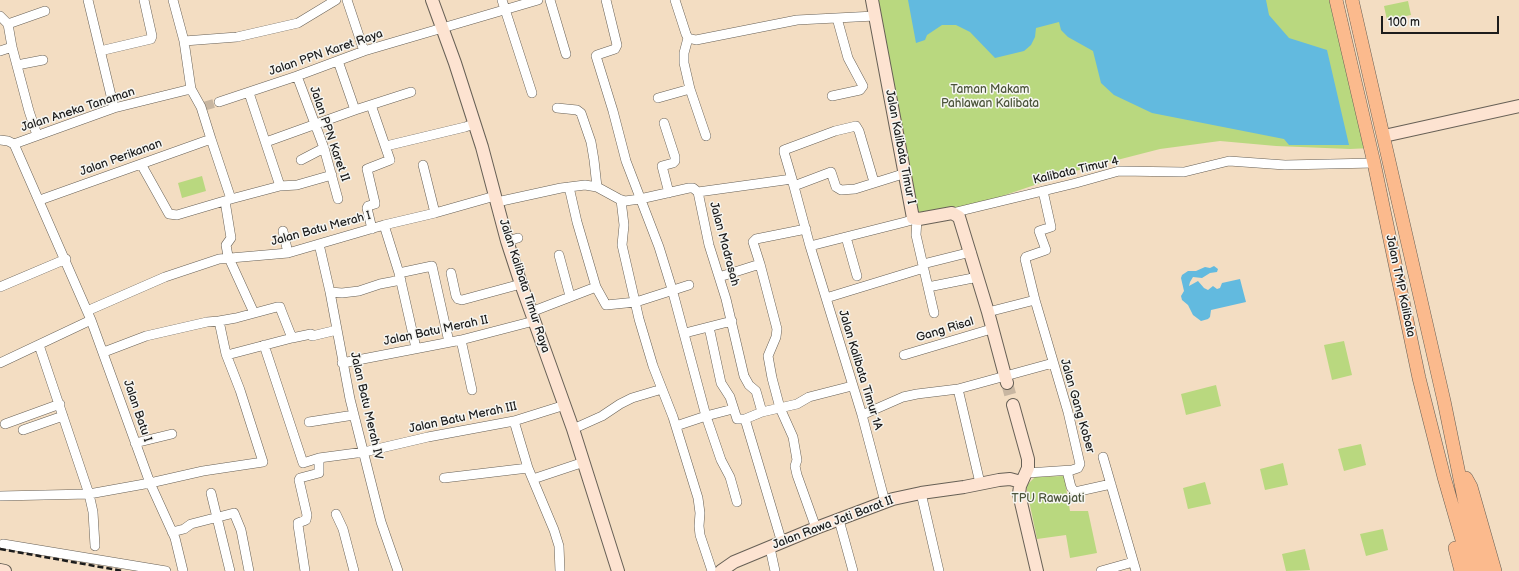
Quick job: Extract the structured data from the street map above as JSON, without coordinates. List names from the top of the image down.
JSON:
{
  "streets": {
    "main road": ["Jalan TMP Kalibata"],
    "street": [
      "Jalan PPN Karet Raya",
      "Jalan Aneka Tanaman",
      "Jalan PPN Karet II",
      "Jalan Kalibata Timur I",
      "Jalan Perikanan",
      "Kalibata Timur 4",
      "Jalan Batu Merah I",
      "Jalan Madrasah",
      "Jalan Kalibata Timur Raya",
      "Gang Risal",
      "Jalan Batu Merah II",
      "Jalan Kalibata Timur 1A",
      "Jalan Batu Merah IV",
      "Jalan Gang Kober",
      "Jalan Batu I",
      "Jalan Batu Merah III",
      "Jalan Rawa Jati Barat II"
    ]
  },
  "crossings": [
    ["Jalan PPN Karet Raya", "Jalan PPN Karet II"],
    ["Jalan PPN Karet Raya", "Jalan Kalibata Timur Raya"],
    ["Jalan Aneka Tanaman", "Jalan Batu I"],
    ["Jalan Kalibata Timur I", "Kalibata Timur 4"],
    ["Jalan Perikanan", "Jalan Batu I"],
    ["Kalibata Timur 4", "Jalan TMP Kalibata"],
    ["Kalibata Timur 4", "Jalan Gang Kober"],
    ["Jalan Batu Merah I", "Jalan Madrasah"],
    ["Jalan Batu Merah I", "Jalan Kalibata Timur Raya"],
    ["Jalan Batu Merah I", "Jalan Batu Merah IV"],
    ["Jalan Batu Merah I", "Jalan Batu I"],
    ["Jalan Madrasah", "Jalan Kalibata Timur Raya"],
    ["Jalan Kalibata Timur Raya", "Jalan Batu Merah II"],
    ["Jalan Kalibata Timur Raya", "Jalan Batu Merah III"],
    ["Jalan Batu Merah II", "Jalan Batu Merah IV"],
    ["Jalan Kalibata Timur 1A", "Jalan Rawa Jati Barat II"],
    ["Jalan Batu Merah IV", "Jalan Batu Merah III"]
  ],
  "parks": ["Taman Makam Pahlawan Kalibata", "TPU Rawajati"],
  "scale_bar": "100 m"
}
